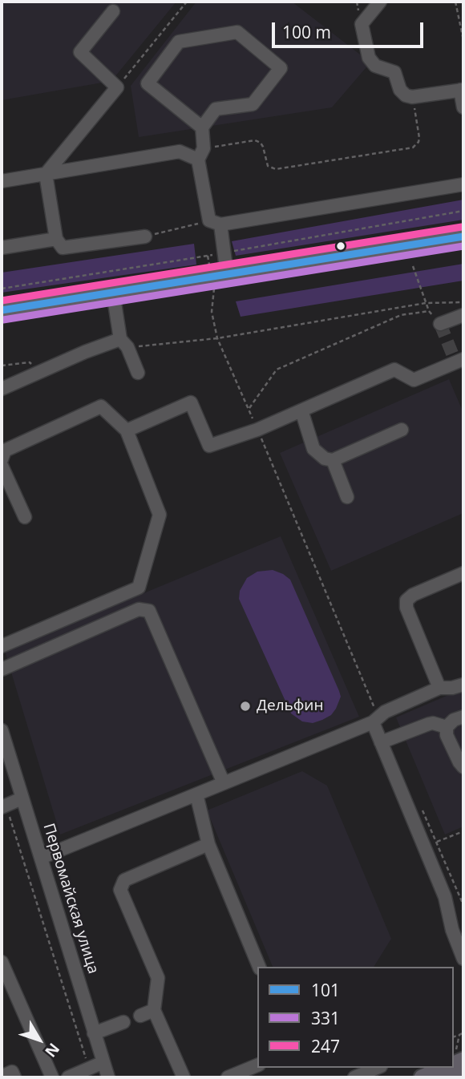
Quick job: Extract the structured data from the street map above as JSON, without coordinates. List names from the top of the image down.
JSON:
{
  "streets": {
    "street": ["Первомайская улица"]
  },
  "places": ["Дельфин"],
  "lines": ["transit line 247", "transit line 101", "transit line 331"],
  "legend": ["101", "331", "247"],
  "scale_bar": "100 m",
  "north": "bottom right"
}
